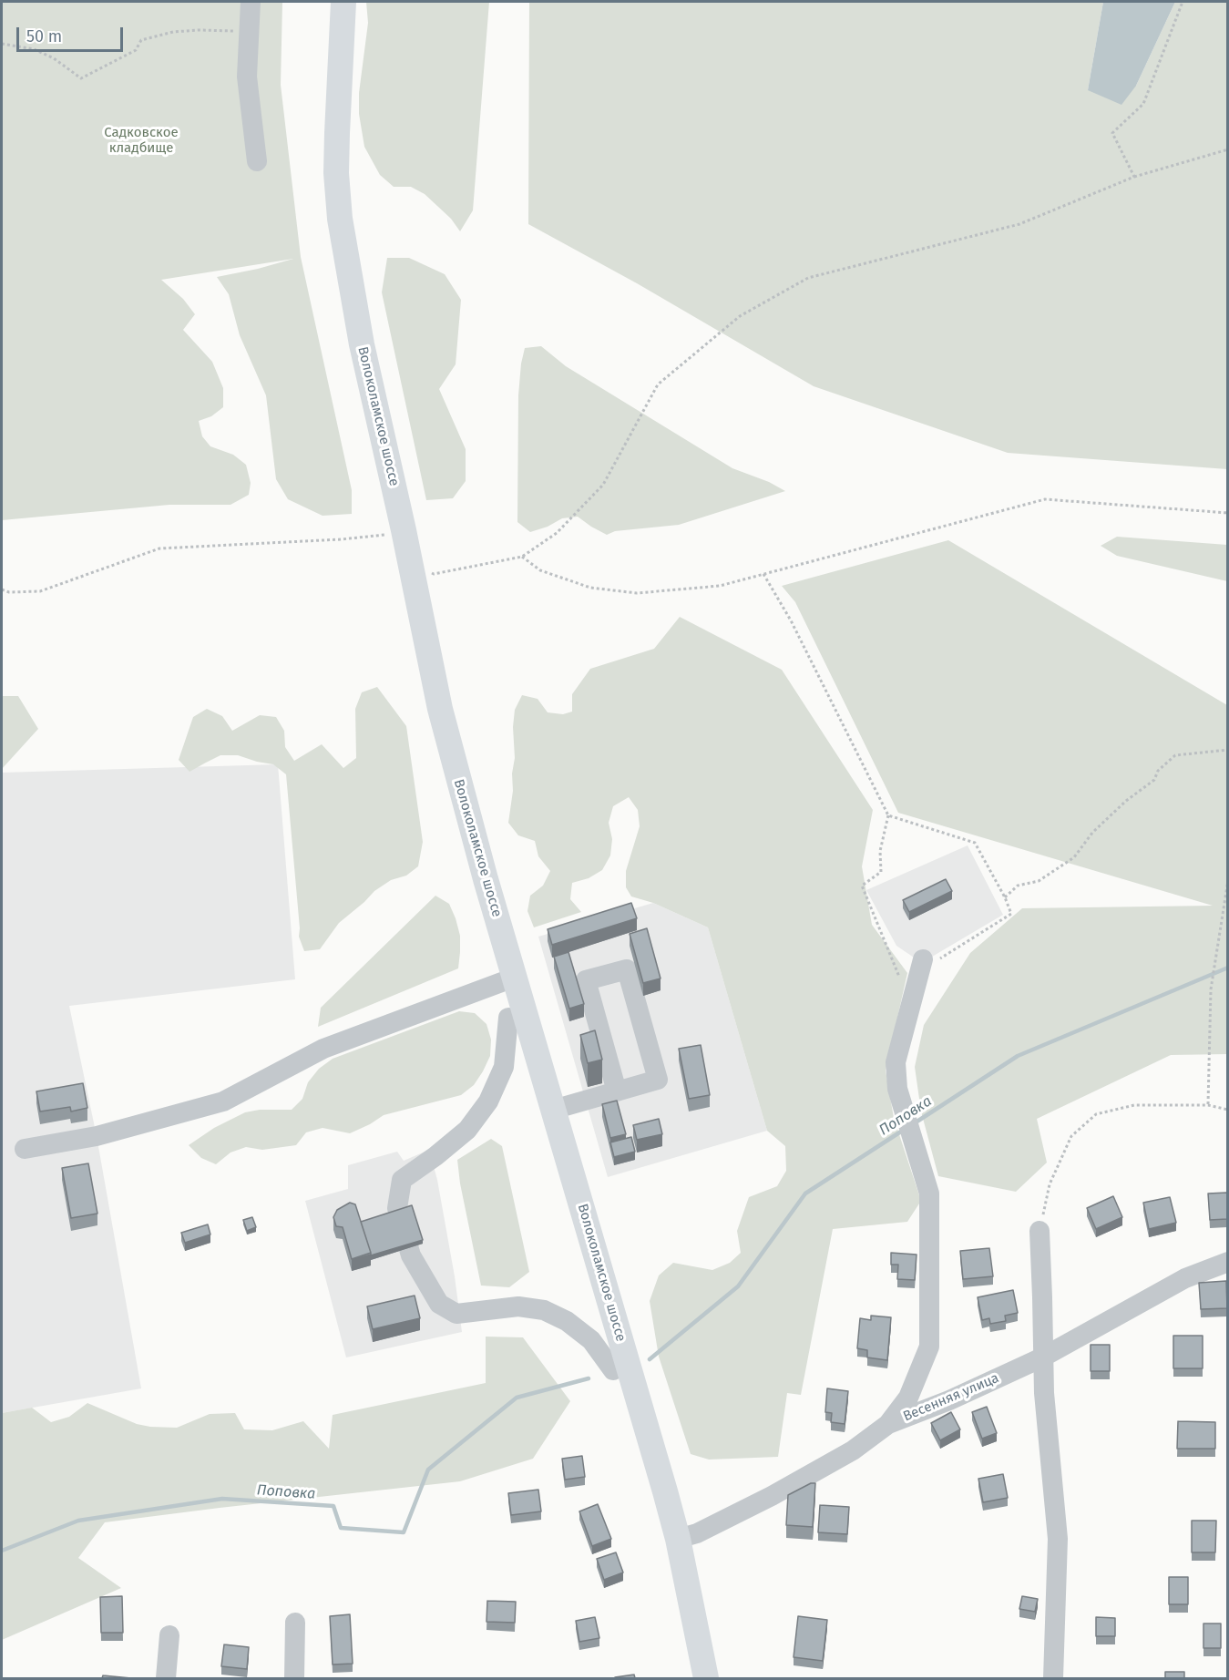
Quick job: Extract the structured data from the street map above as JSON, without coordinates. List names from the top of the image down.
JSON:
{
  "streets": {
    "main road": ["Волоколамское шоссе"],
    "street": ["Весенняя улица"]
  },
  "crossings": [
    ["Волоколамское шоссе", "Весенняя улица"]
  ],
  "water": ["Поповка"],
  "parks": ["Садковское кладбище"],
  "scale_bar": "50 m"
}
